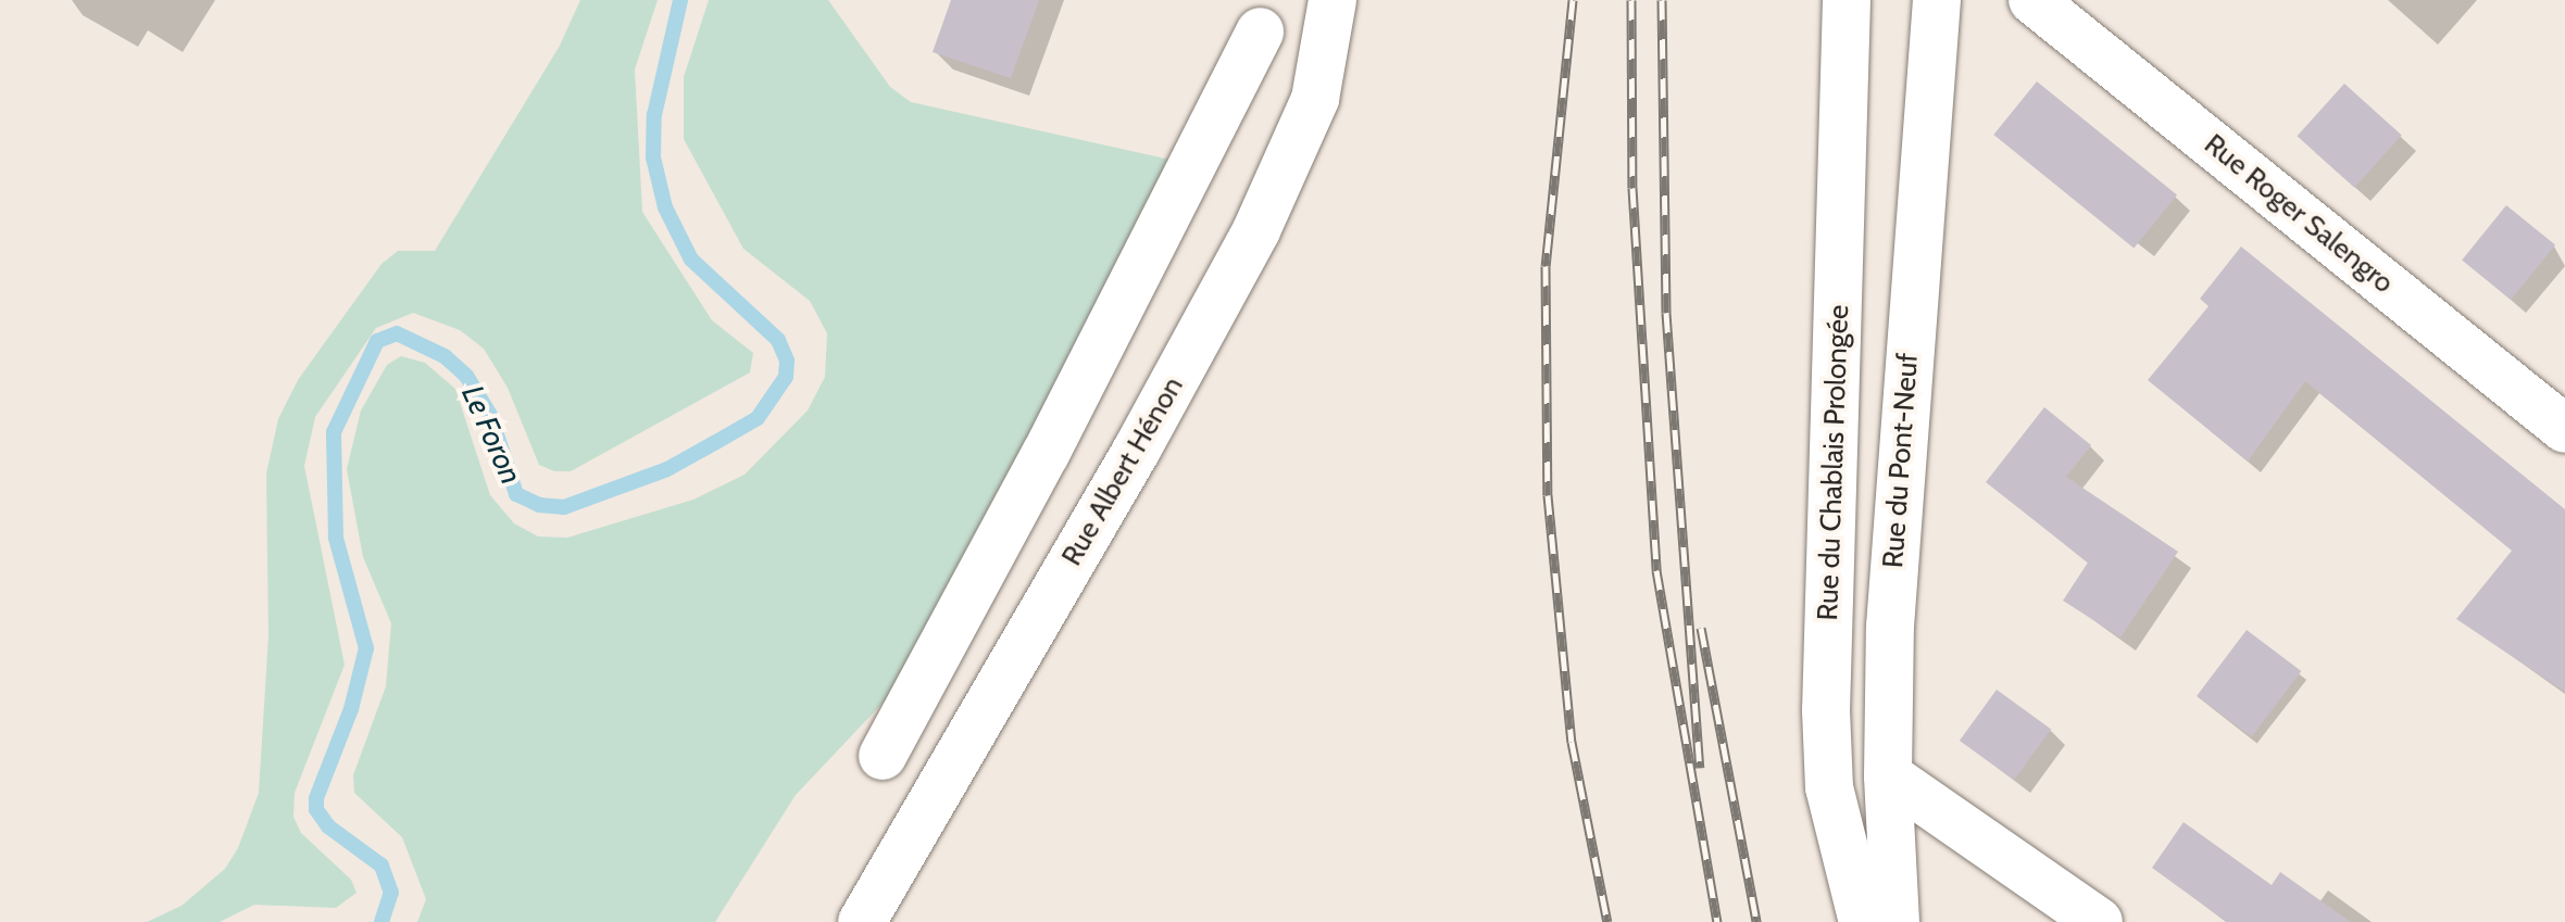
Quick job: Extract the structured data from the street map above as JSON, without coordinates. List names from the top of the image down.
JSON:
{
  "streets": {
    "street": [
      "Rue Roger Salengro",
      "Rue du Pont-Neuf",
      "Rue du Chablais Prolongée",
      "Rue Albert Hénon"
    ]
  },
  "water": ["Le Foron"]
}
